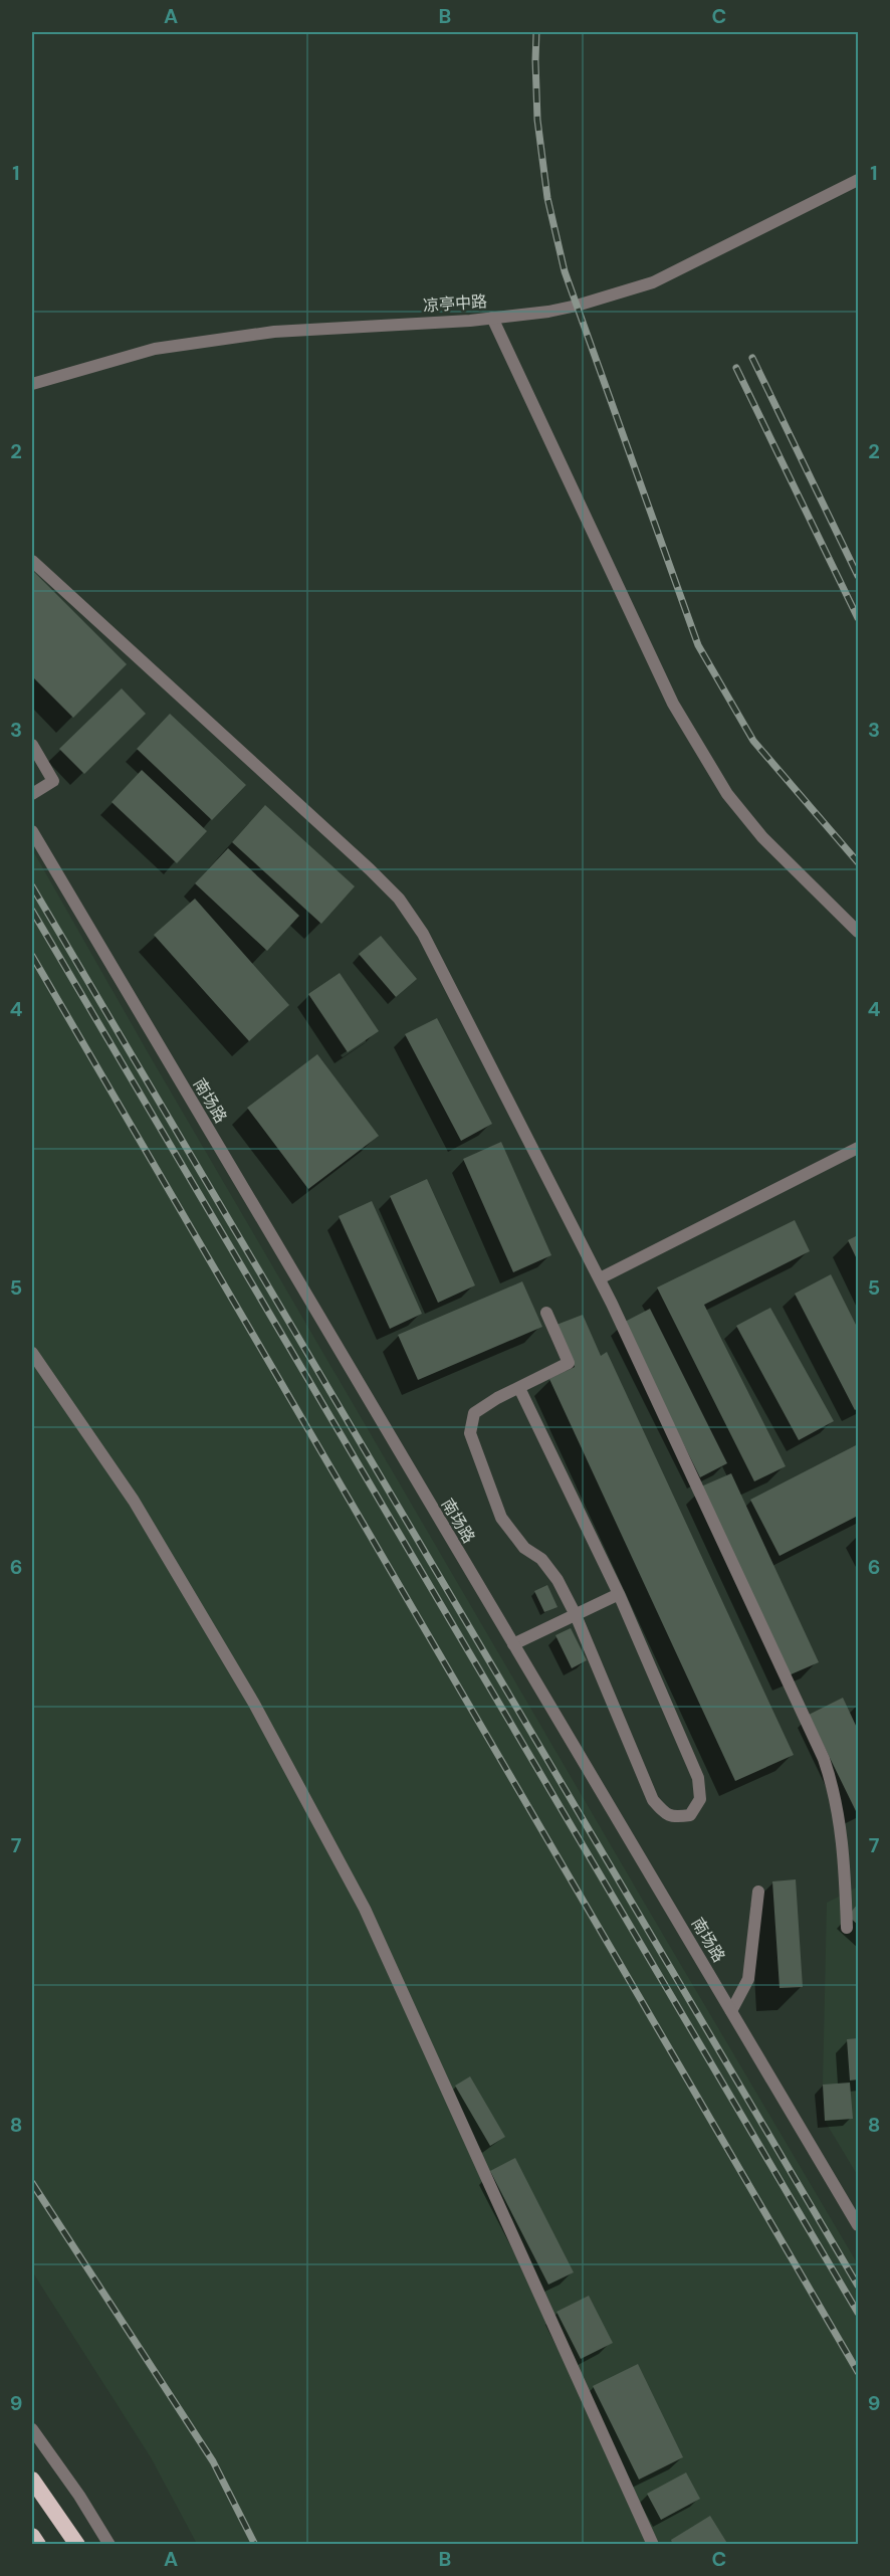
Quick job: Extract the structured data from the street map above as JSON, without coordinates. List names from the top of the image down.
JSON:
{
  "streets": {
    "street": ["凉亭中路", "南场路"]
  },
  "grid": {
    "columns": ["A", "B", "C"],
    "rows": [
      "1",
      "2",
      "3",
      "4",
      "5",
      "6",
      "7",
      "8",
      "9"
    ]
  }
}
